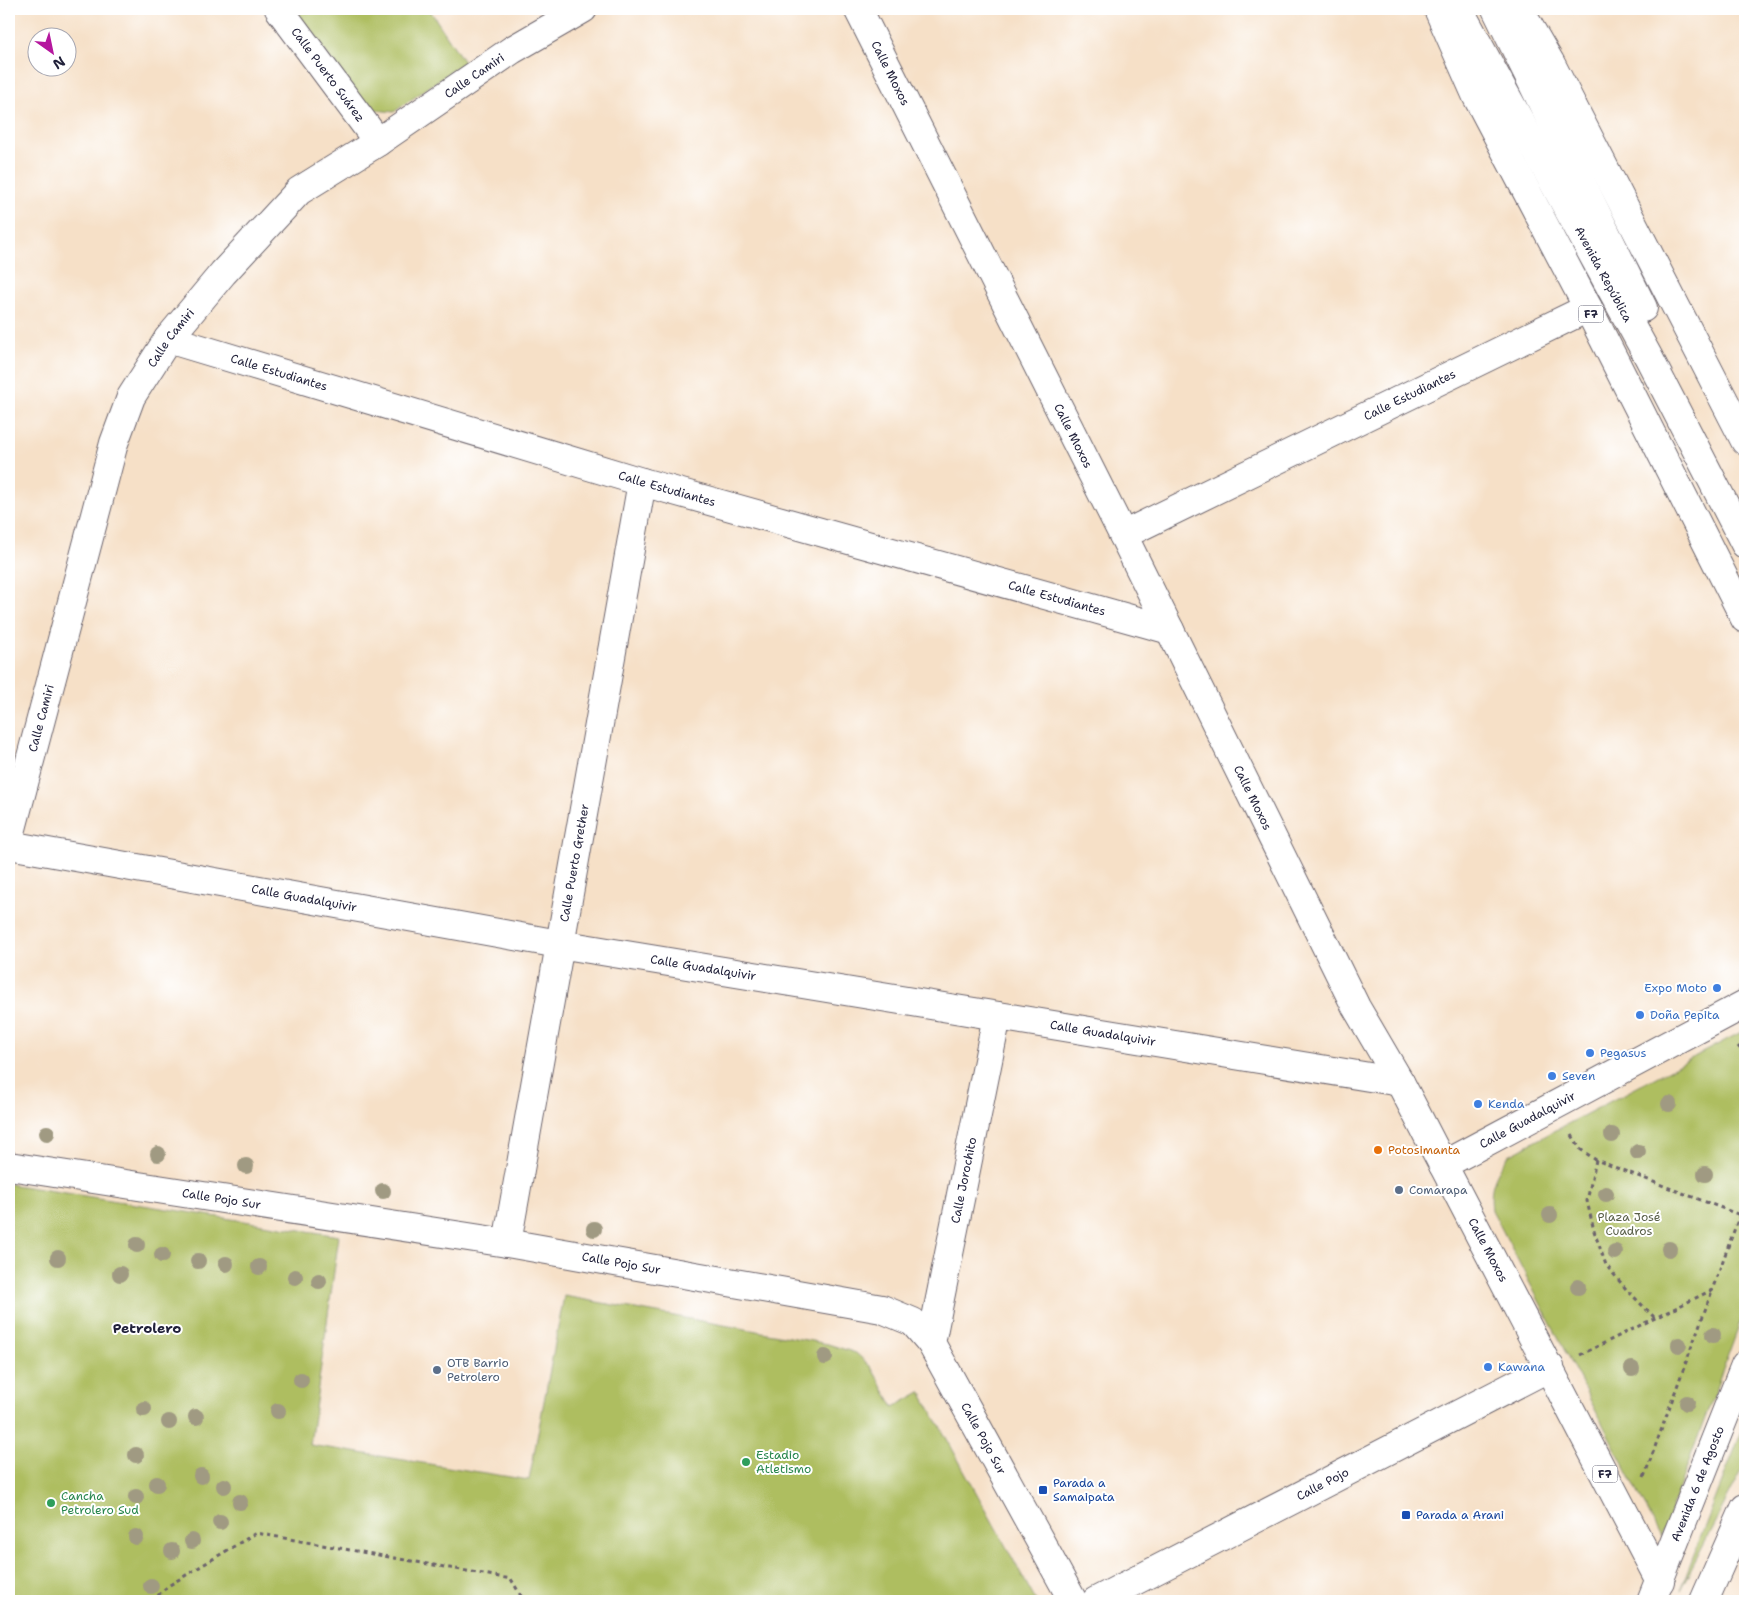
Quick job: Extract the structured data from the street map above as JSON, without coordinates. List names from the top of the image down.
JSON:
{
  "streets": {
    "street": [
      "Calle Moxos",
      "Calle Camiri",
      "Calle Puerto Suárez",
      "Avenida República",
      "F7",
      "Calle Estudiantes",
      "Calle Puerto Grether",
      "Calle Guadalquivir",
      "Calle Jorochito",
      "Calle Pojo Sur",
      "Avenida 6 de Agosto",
      "Calle Pojo"
    ]
  },
  "crossings": [
    ["Calle Moxos", "Calle Estudiantes"],
    ["Calle Moxos", "Calle Guadalquivir"],
    ["Calle Moxos", "Avenida 6 de Agosto"],
    ["Calle Moxos", "Calle Pojo"],
    ["Calle Camiri", "Calle Puerto Suárez"],
    ["Calle Camiri", "Calle Estudiantes"],
    ["F7", "Calle Estudiantes"],
    ["Calle Estudiantes", "Calle Puerto Grether"],
    ["Calle Puerto Grether", "Calle Guadalquivir"],
    ["Calle Puerto Grether", "Calle Pojo Sur"],
    ["Calle Guadalquivir", "Calle Jorochito"],
    ["Calle Jorochito", "Calle Pojo Sur"]
  ],
  "districts": ["Petrolero"],
  "parks": ["Plaza José Cuadros"],
  "places": {
    "other": [
      "Expo Moto",
      "Doña Pepita",
      "Pegasus",
      "Seven",
      "Kenda",
      "Potosimanta",
      "Comarapa",
      "Kawana",
      "OTB Barrio Petrolero",
      "Estadio Atletismo",
      "Cancha Petrolero Sud"
    ],
    "transit": ["Parada a Samaipata", "Parada a Arani"]
  },
  "north": "bottom right"
}
